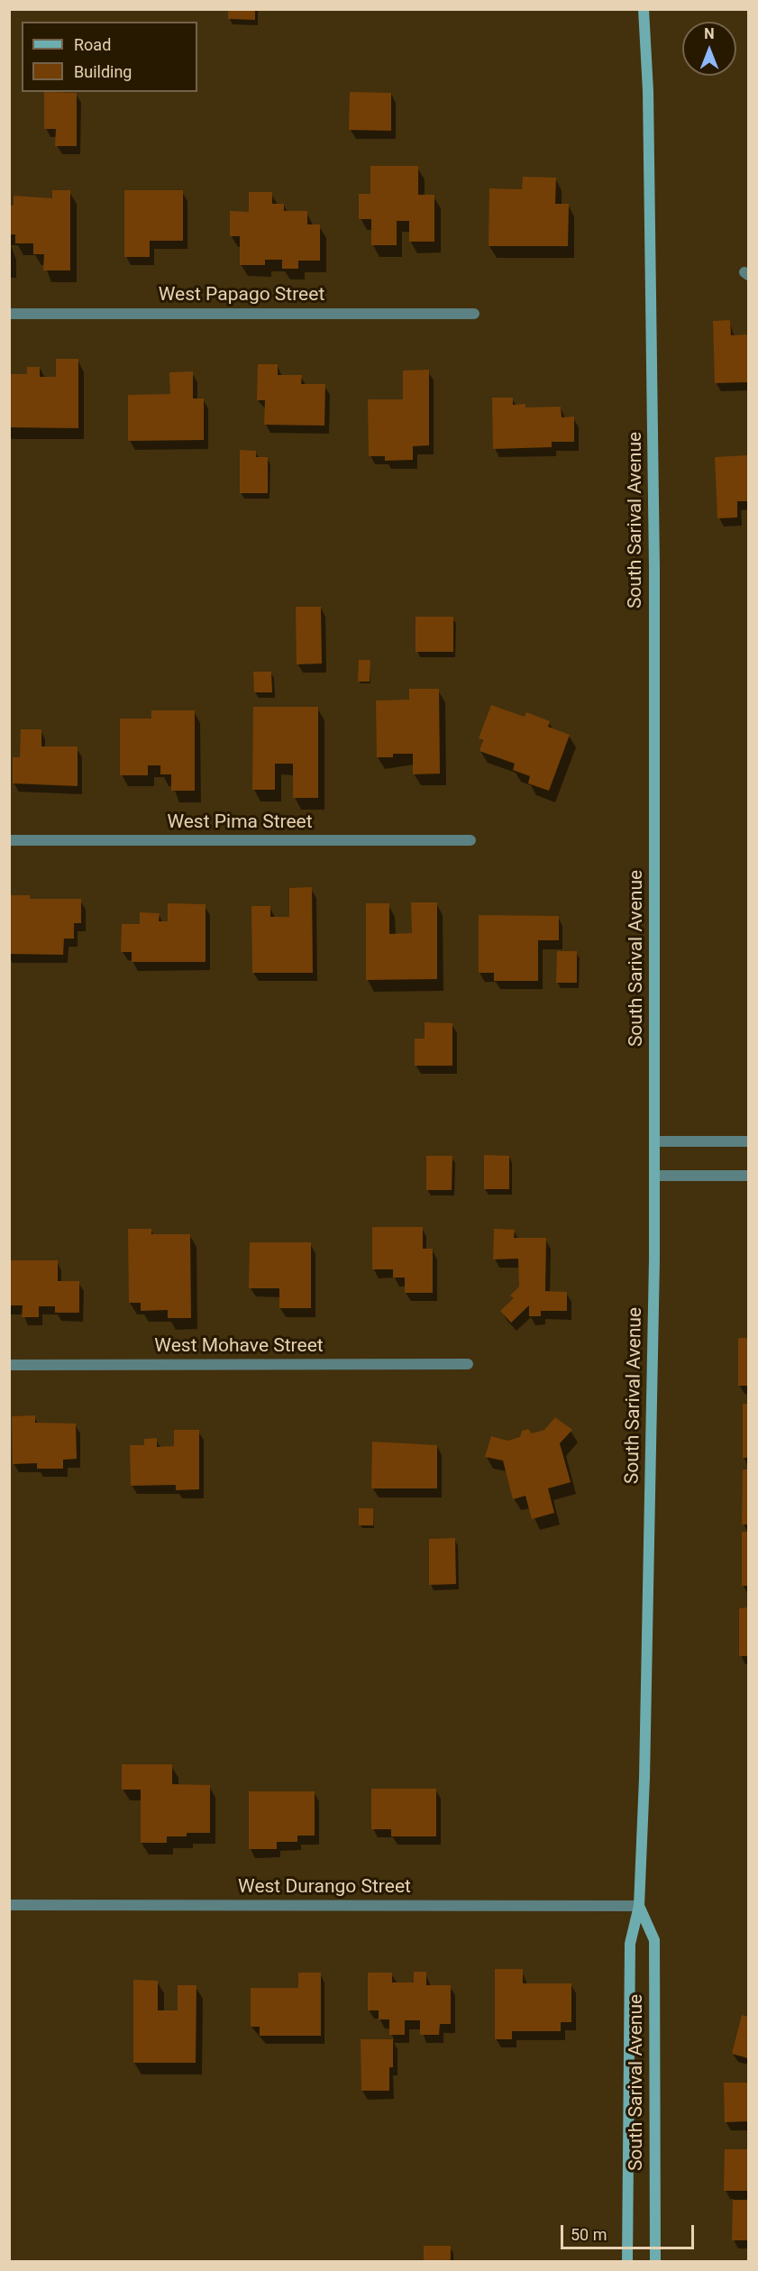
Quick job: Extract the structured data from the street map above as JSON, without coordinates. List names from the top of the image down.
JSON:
{
  "streets": {
    "main road": ["South Sarival Avenue"],
    "street": [
      "West Papago Street",
      "West Pima Street",
      "West Mohave Street",
      "West Durango Street"
    ]
  },
  "crossings": [
    ["South Sarival Avenue", "West Durango Street"]
  ],
  "legend": ["Road", "Building"],
  "scale_bar": "50 m",
  "north": "top"
}
